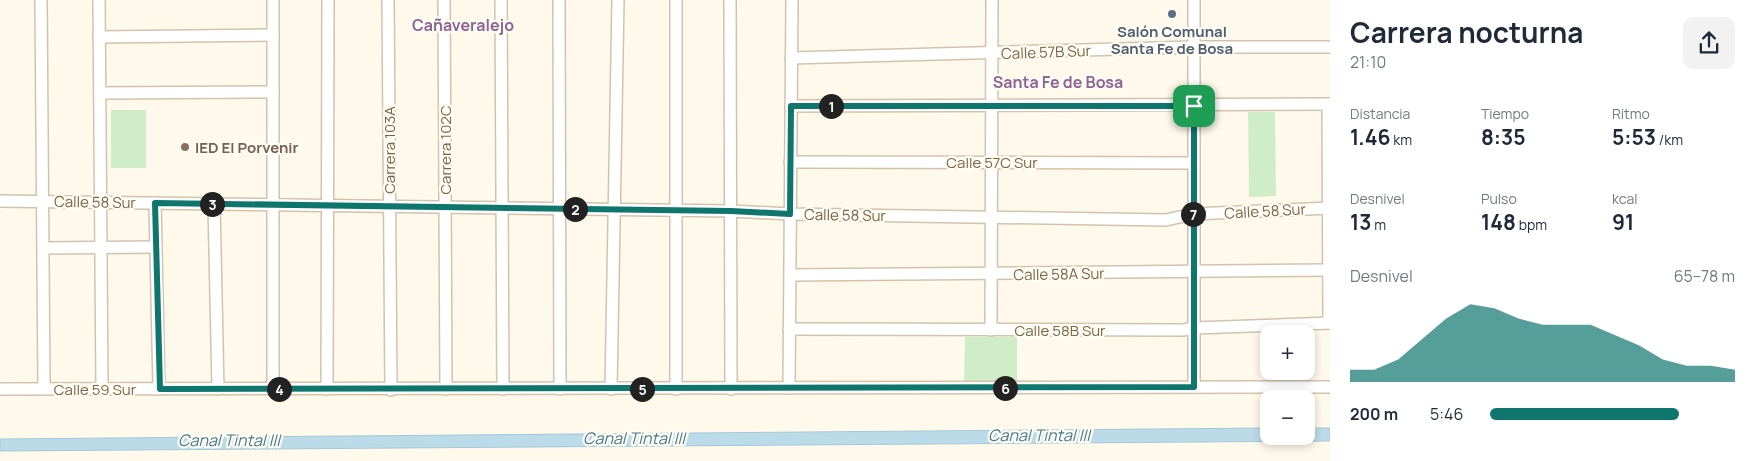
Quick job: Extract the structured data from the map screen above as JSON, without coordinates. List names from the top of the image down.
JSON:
{
  "streets": {
    "street": [
      "Calle 57B Sur",
      "Carrera 103A",
      "Carrera 102C",
      "Calle 57C Sur",
      "Calle 58 Sur",
      "Calle 58A Sur",
      "Calle 58B Sur",
      "Calle 59 Sur"
    ]
  },
  "crossings": [
    ["Carrera 103A", "Calle 58 Sur"],
    ["Carrera 103A", "Calle 59 Sur"],
    ["Carrera 102C", "Calle 58 Sur"],
    ["Carrera 102C", "Calle 59 Sur"]
  ],
  "districts": ["Cañaveralejo", "Santa Fe de Bosa"],
  "water": ["Canal Tintal III"],
  "places": ["Salón Comunal Santa Fe de Bosa", "IED El Porvenir"],
  "page": {
    "heading": ["Carrera nocturna", "21:10"],
    "stats": [
      ["Distancia", "1.46 km"],
      ["Tiempo", "8:35"],
      ["Ritmo", "5:53 /km"],
      ["Desnivel", "13 m"],
      ["Pulso", "148 bpm"],
      ["kcal", "91"]
    ],
    "pins": [
      "1",
      "3",
      "2",
      "7",
      "6",
      "4",
      "5"
    ],
    "chart": ["Desnivel", "65–78 m"],
    "map_buttons": ["+", "−"],
    "list": [
      {
        "name": "200 m",
        "note": "5:46"
      }
    ]
  }
}
